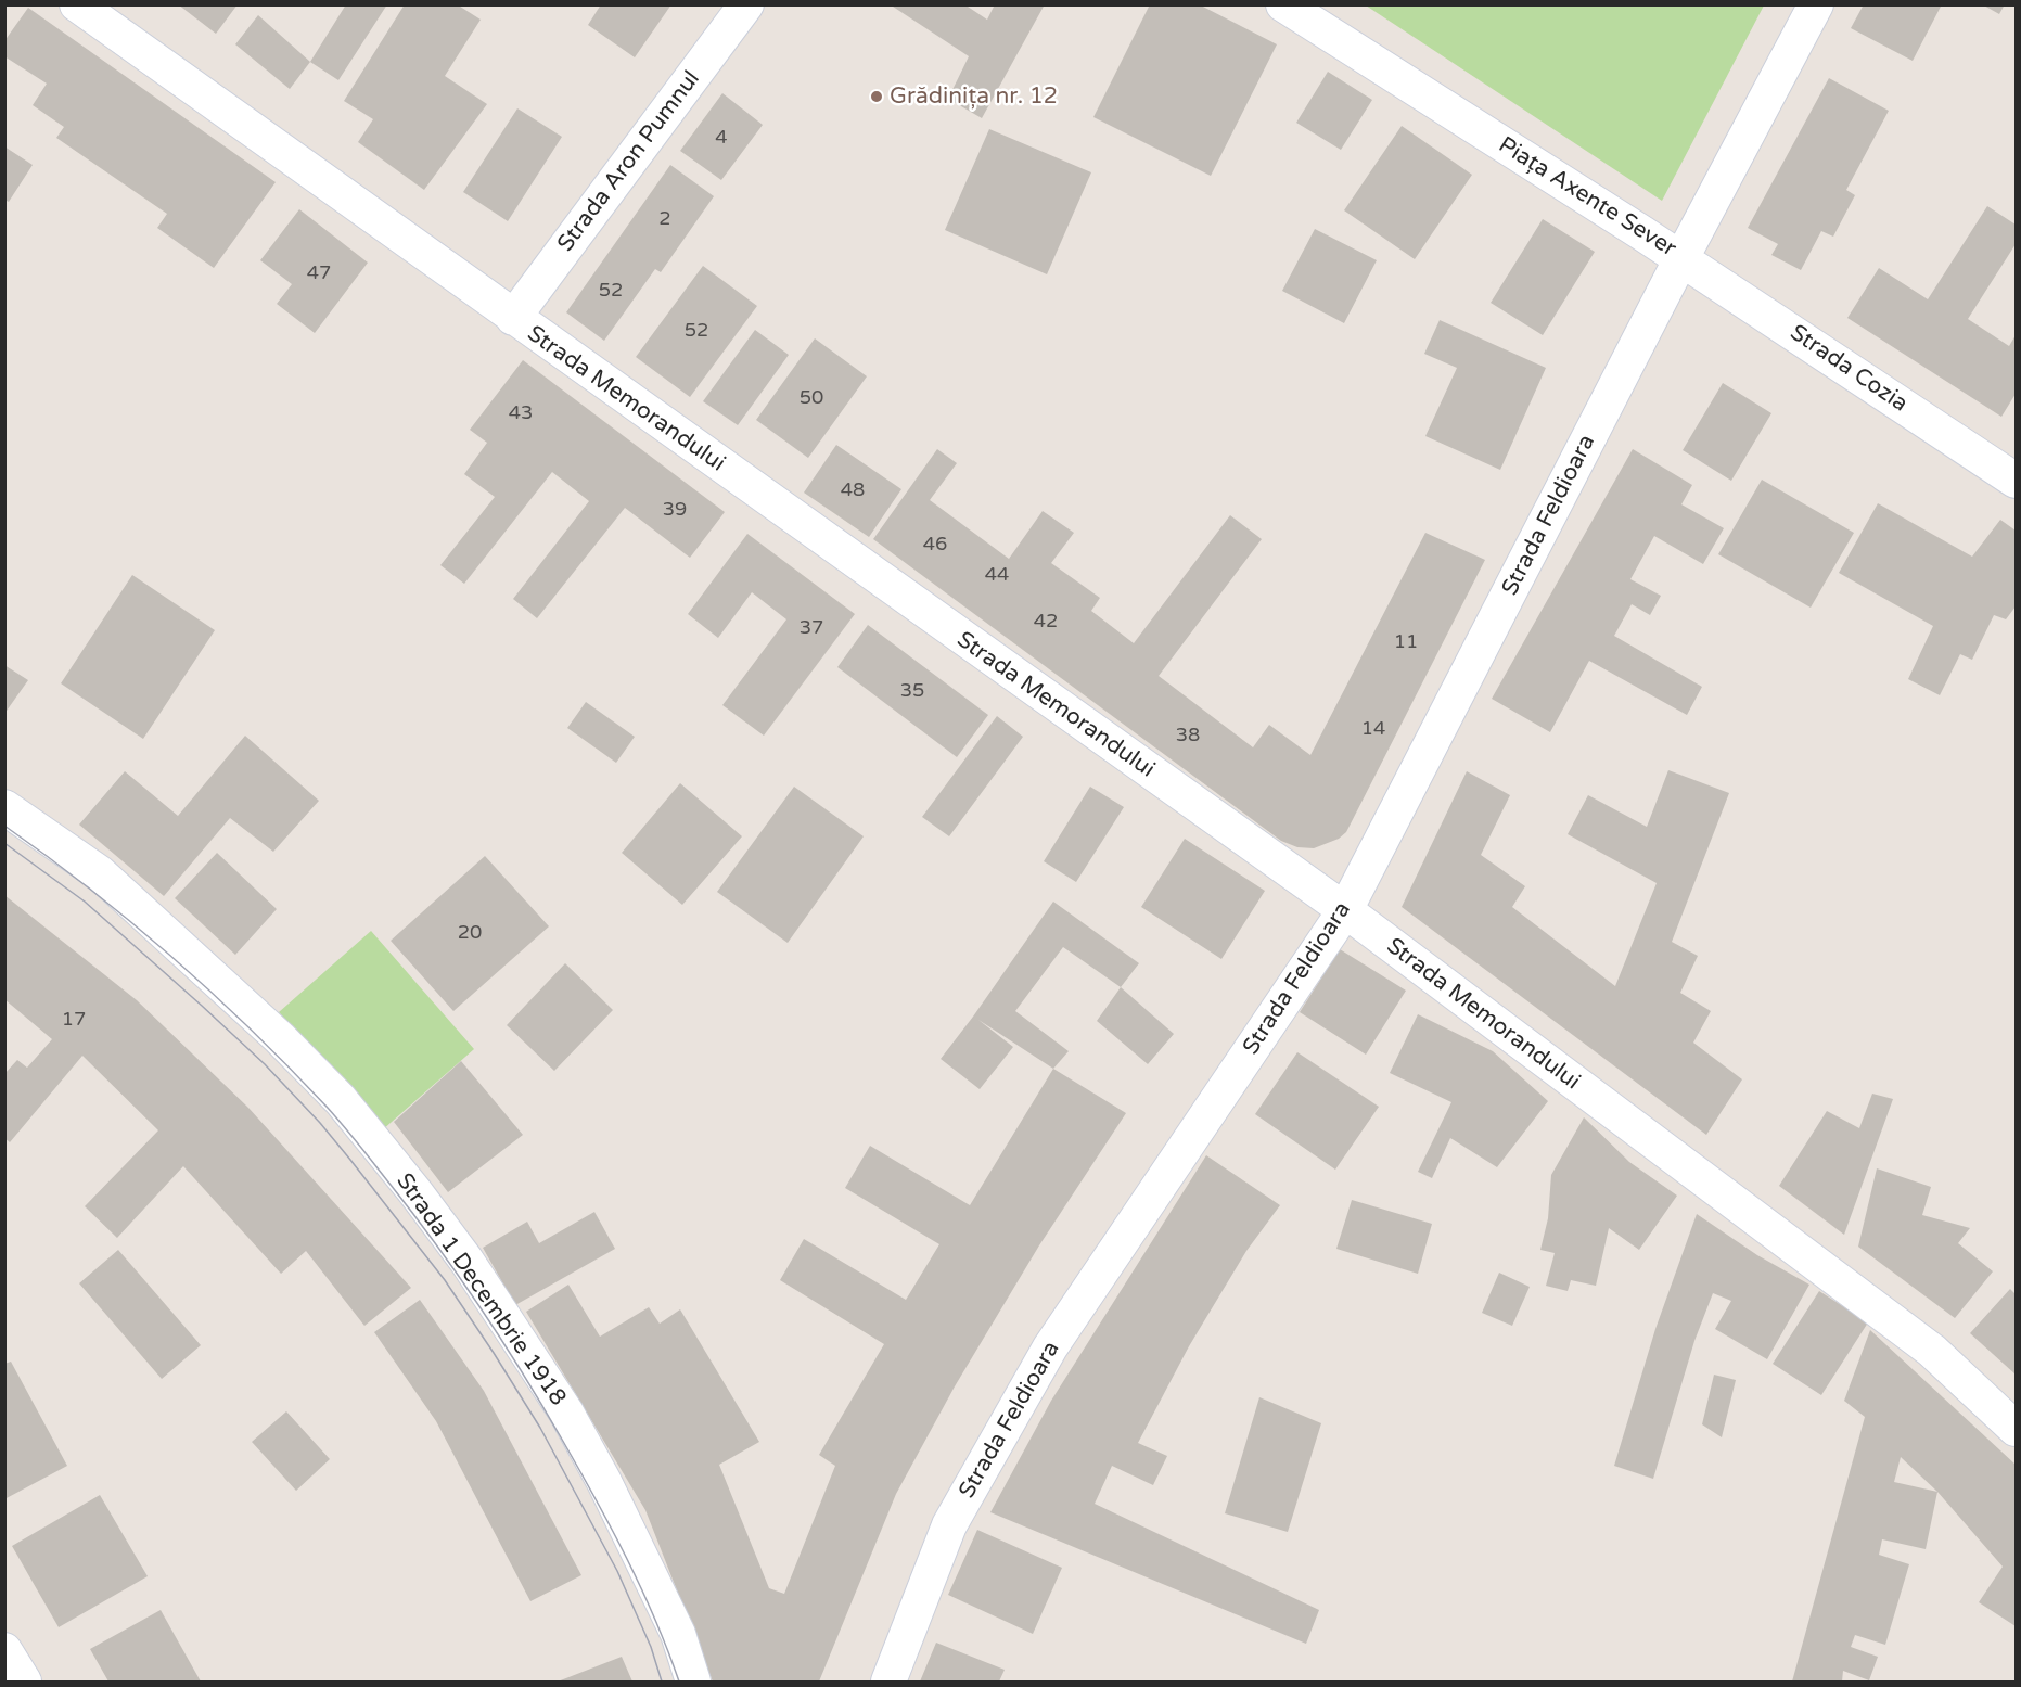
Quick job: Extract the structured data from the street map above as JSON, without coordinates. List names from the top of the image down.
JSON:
{
  "streets": {
    "street": [
      "Strada Aron Pumnul",
      "Piața Axente Sever",
      "Strada Cozia",
      "Strada Memorandului",
      "Strada Feldioara",
      "Strada 1 Decembrie 1918"
    ]
  },
  "crossings": [
    ["Strada Aron Pumnul", "Strada Memorandului"],
    ["Piața Axente Sever", "Strada Cozia"],
    ["Piața Axente Sever", "Strada Feldioara"],
    ["Strada Cozia", "Strada Feldioara"],
    ["Strada Memorandului", "Strada Feldioara"]
  ],
  "places": ["Grădinița nr. 12"],
  "house_numbers": [
    "4",
    "2",
    "47",
    "52",
    "52",
    "50",
    "43",
    "48",
    "39",
    "46",
    "44",
    "42",
    "37",
    "11",
    "35",
    "14",
    "38",
    "20",
    "17"
  ]
}
